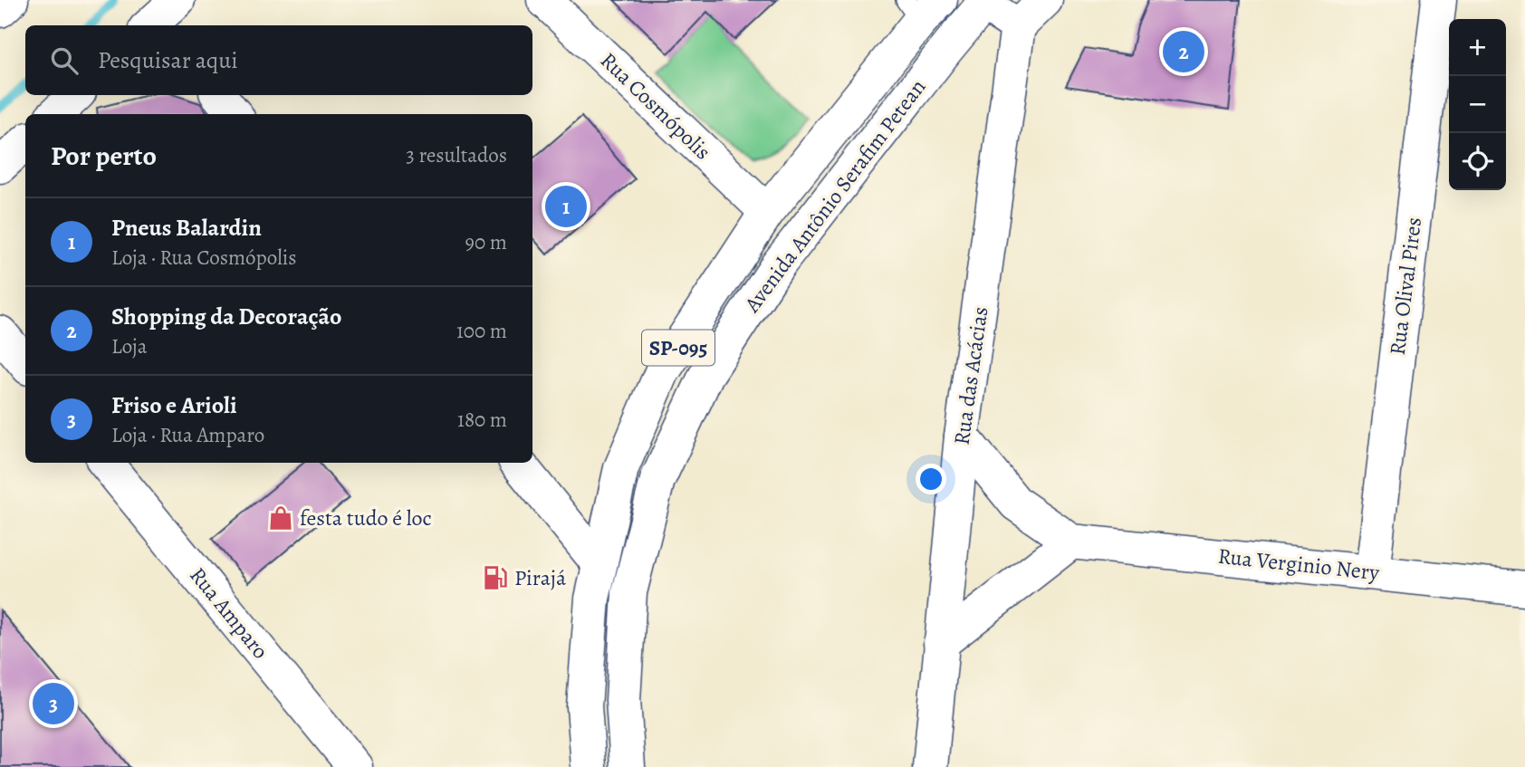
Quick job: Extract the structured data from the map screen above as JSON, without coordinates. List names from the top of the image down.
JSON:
{
  "streets": {
    "street": [
      "Rua Cosmópolis",
      "Avenida Antônio Serafim Petean",
      "Rua Olival Pires",
      "SP-095",
      "Rua das Acácias",
      "Rua Verginio Nery",
      "Rua Amparo"
    ]
  },
  "crossings": [
    ["Rua Cosmópolis", "Avenida Antônio Serafim Petean"],
    ["Rua Olival Pires", "Rua Verginio Nery"],
    ["Rua das Acácias", "Rua Verginio Nery"]
  ],
  "places": {
    "shop": ["festa tudo é loc"],
    "fuel station": ["Pirajá"]
  },
  "page": {
    "map_buttons": ["+", "−"],
    "search": "Pesquisar aqui",
    "pins": ["2", "1", "3"],
    "heading": ["Por perto", "3 resultados"],
    "list": [
      {
        "mark": "1",
        "name": "Pneus Balardin",
        "note": "Loja · Rua Cosmópolis",
        "value": "90 m"
      },
      {
        "mark": "2",
        "name": "Shopping da Decoração",
        "note": "Loja",
        "value": "100 m"
      },
      {
        "mark": "3",
        "name": "Friso e Arioli",
        "note": "Loja · Rua Amparo",
        "value": "180 m"
      }
    ]
  }
}
